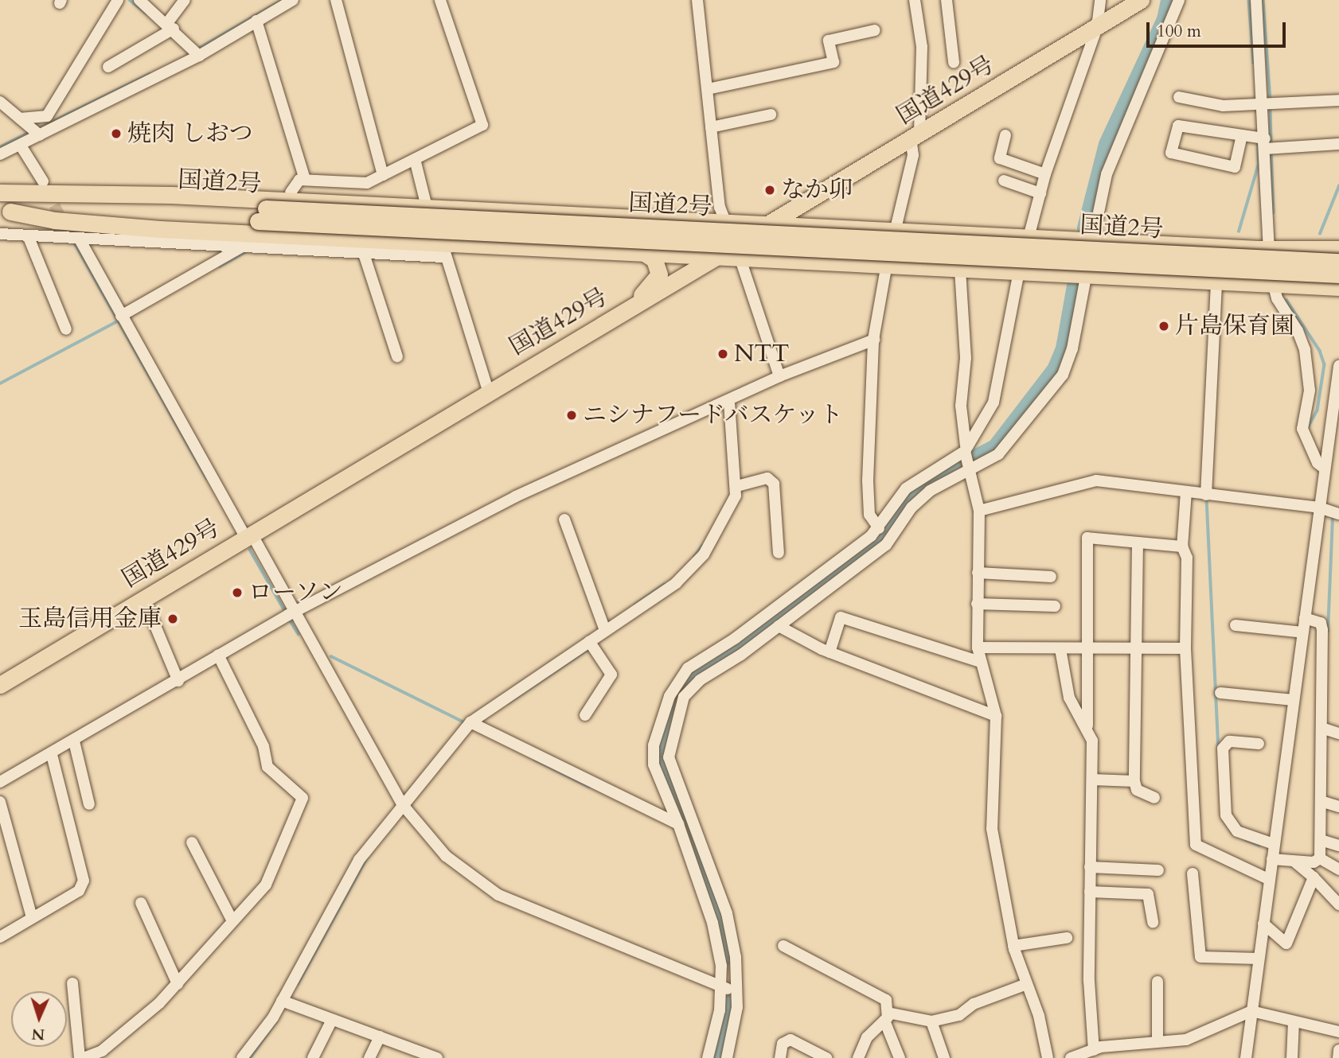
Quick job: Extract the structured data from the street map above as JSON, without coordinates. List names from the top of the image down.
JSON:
{
  "streets": {
    "highway": ["国道429号", "国道2号"]
  },
  "places": [
    "焼肉 しおつ",
    "なか卯",
    "片島保育園",
    "NTT",
    "ニシナフードバスケット",
    "ローソン",
    "玉島信用金庫"
  ],
  "scale_bar": "100 m",
  "north": "bottom"
}
